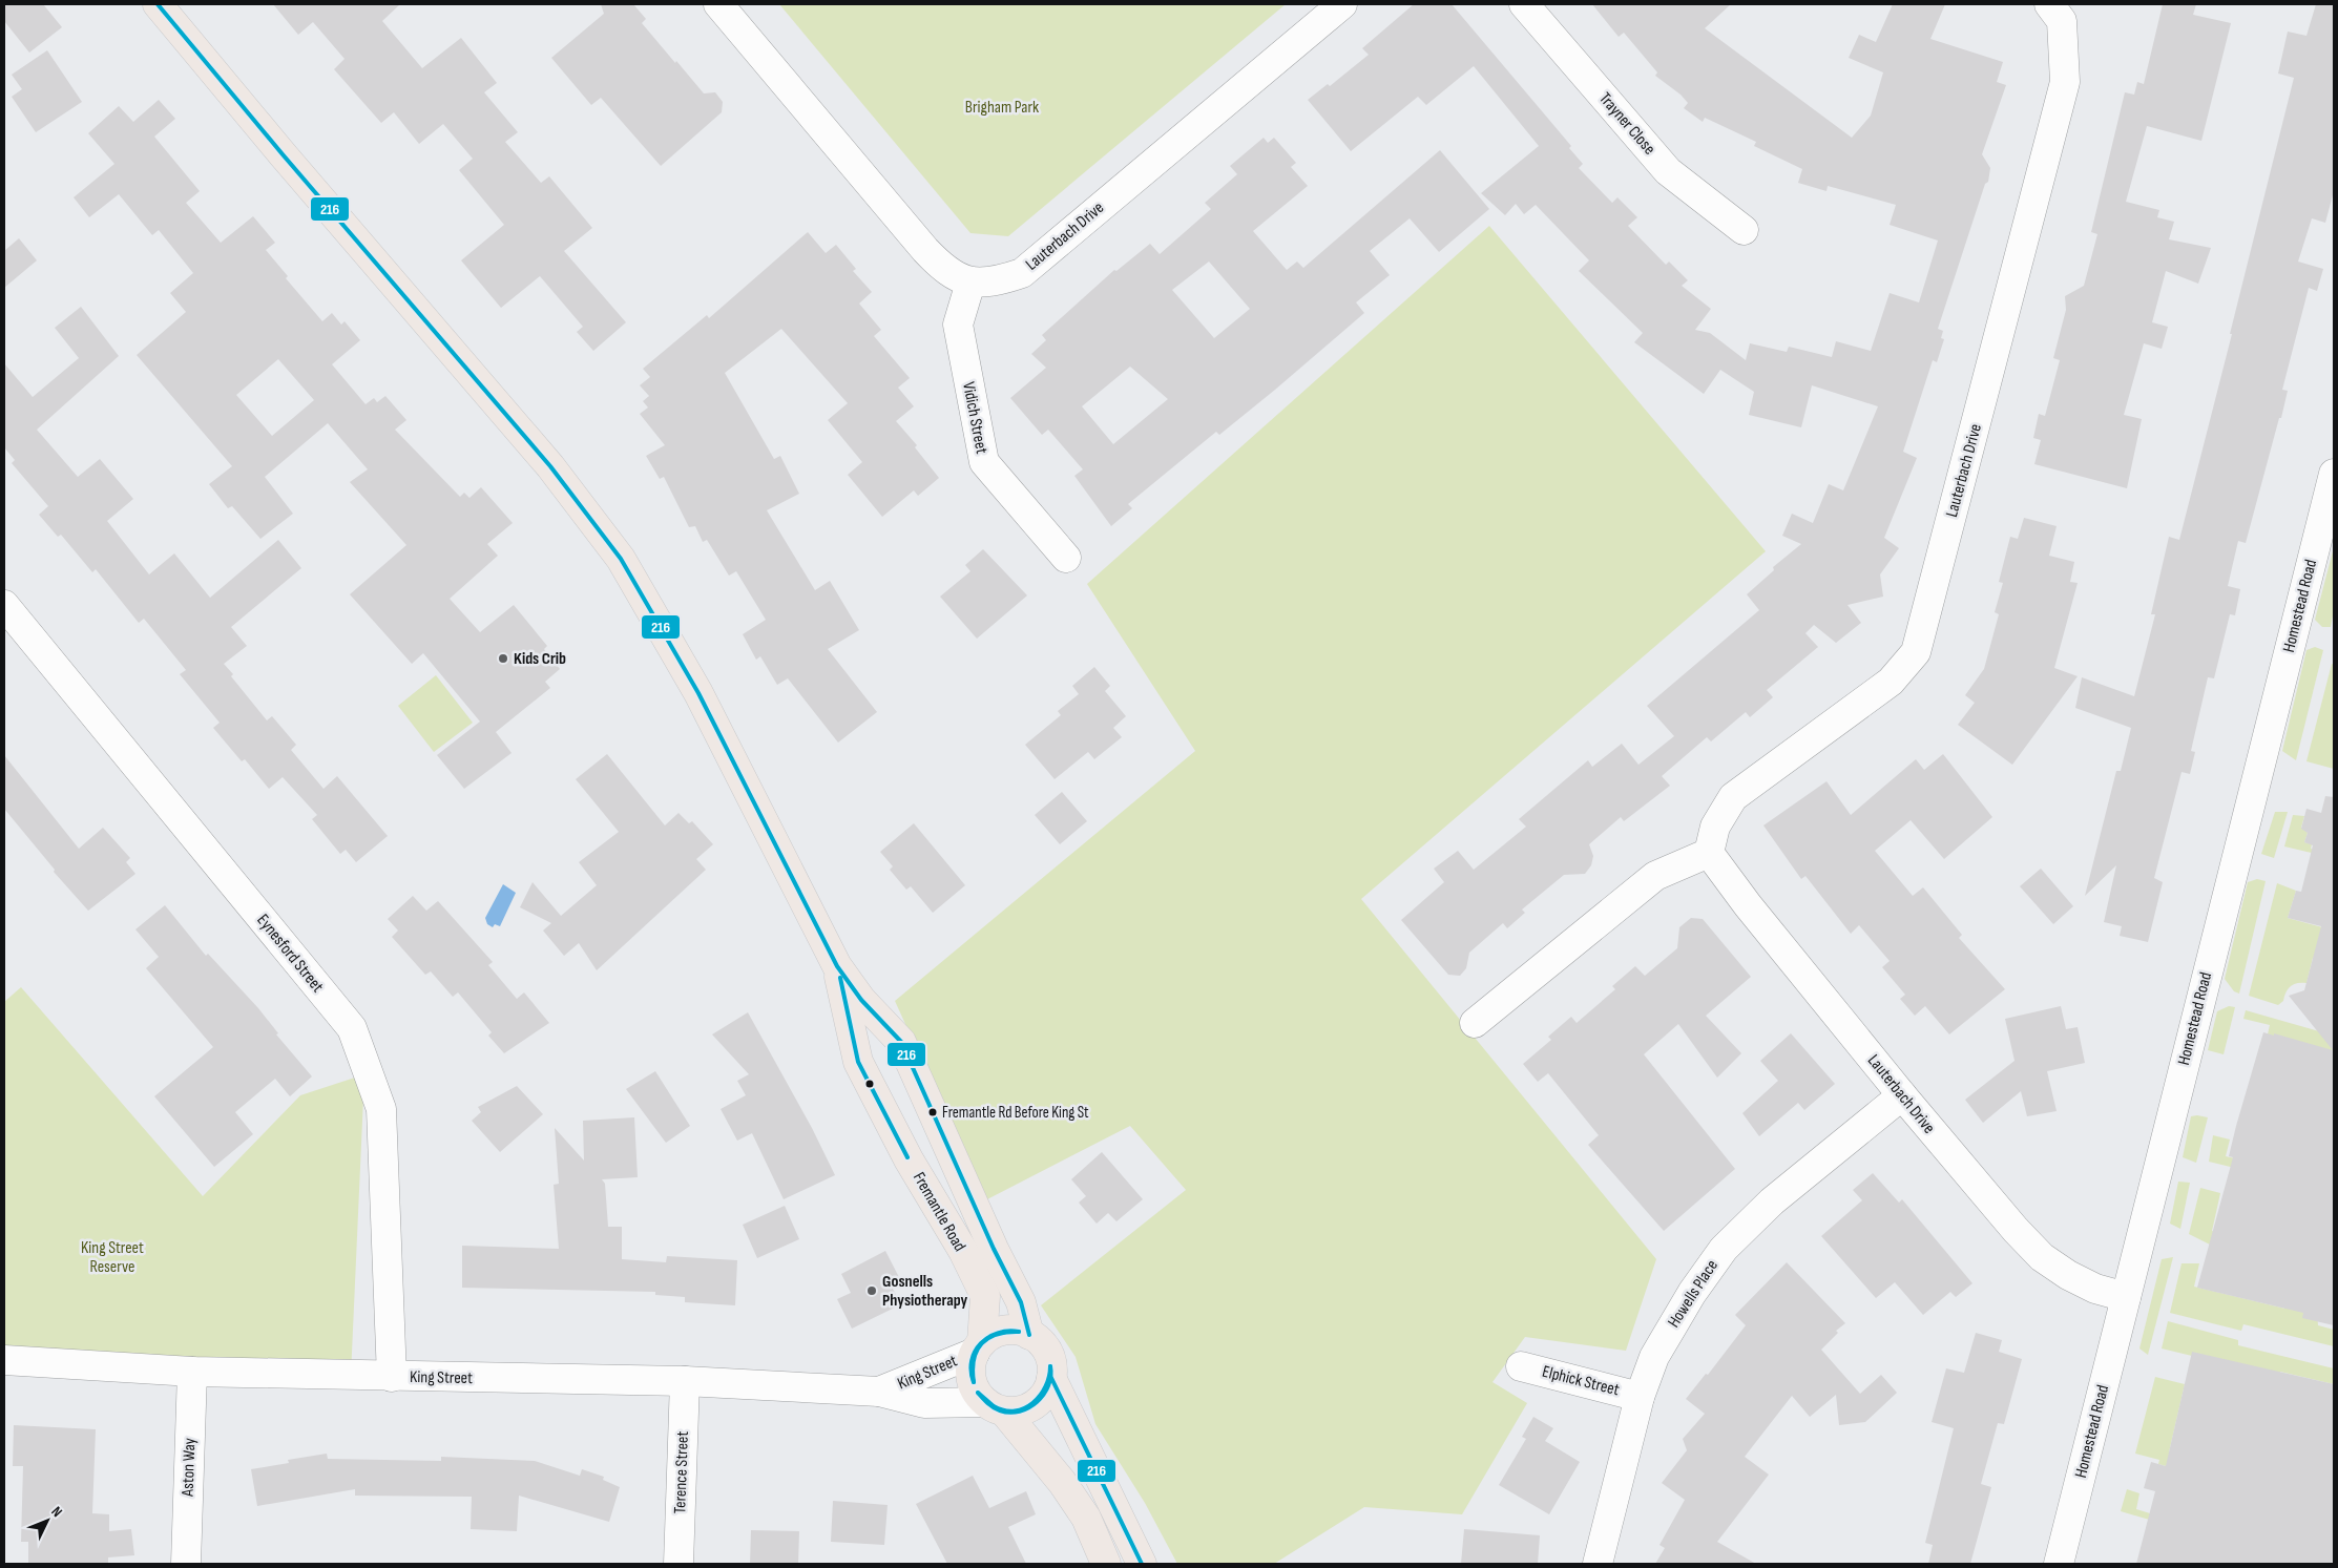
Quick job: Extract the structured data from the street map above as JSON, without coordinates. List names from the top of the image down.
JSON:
{
  "streets": {
    "main road": ["Fremantle Road"],
    "street": [
      "Trayner Close",
      "Lauterbach Drive",
      "Vidich Street",
      "Homestead Road",
      "Eynesford Street",
      "Howells Place",
      "King Street",
      "Elphick Street",
      "Aston Way",
      "Terence Street"
    ]
  },
  "crossings": [
    ["Lauterbach Drive", "Vidich Street"],
    ["Lauterbach Drive", "Homestead Road"],
    ["Lauterbach Drive", "Howells Place"],
    ["Eynesford Street", "King Street"],
    ["Fremantle Road", "King Street"],
    ["Howells Place", "Elphick Street"],
    ["King Street", "Aston Way"],
    ["King Street", "Terence Street"]
  ],
  "parks": ["Brigham Park", "King Street Reserve"],
  "places": ["Kids Crib", "Fremantle Rd Before King St", "Gosnells Physiotherapy"],
  "lines": ["transit line 216"],
  "north": "top right"
}
